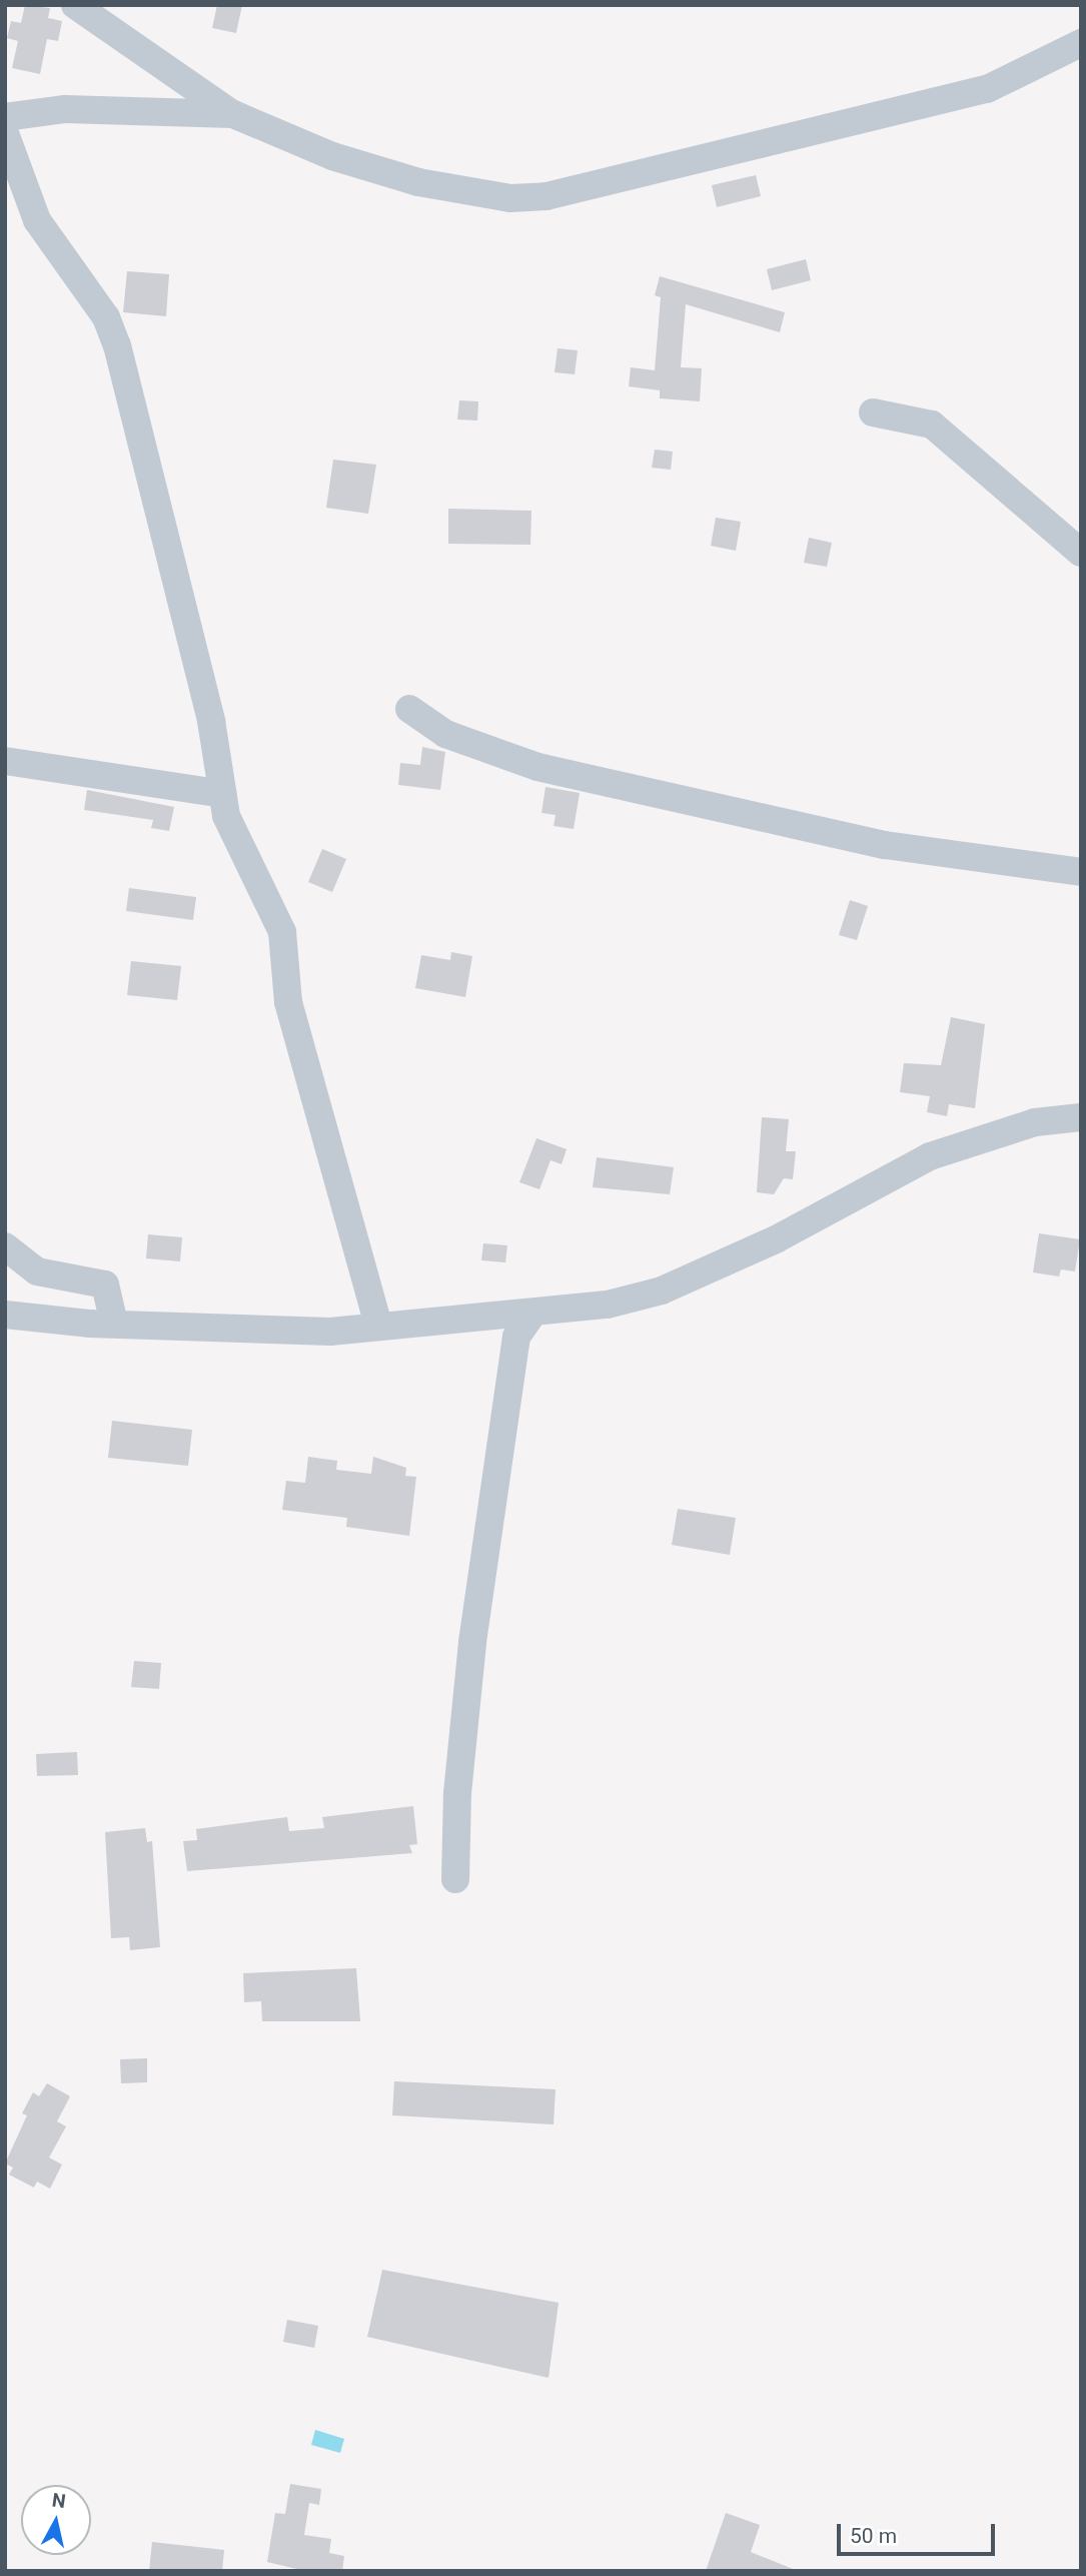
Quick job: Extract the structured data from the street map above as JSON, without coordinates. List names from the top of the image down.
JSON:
{
  "scale_bar": "50 m",
  "north": "top"
}
